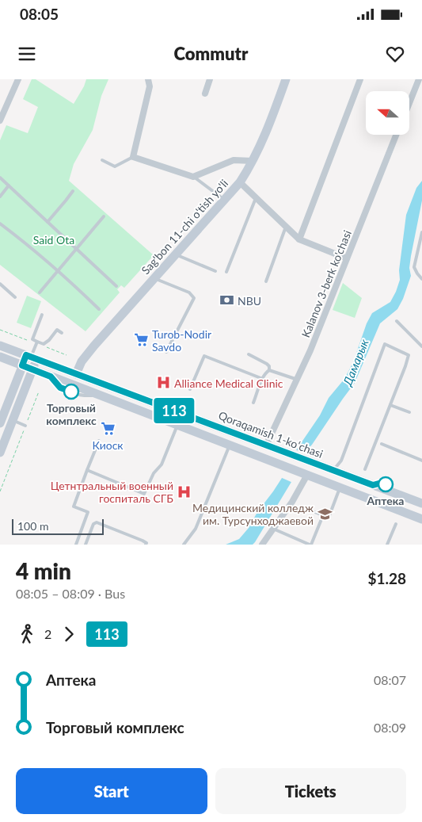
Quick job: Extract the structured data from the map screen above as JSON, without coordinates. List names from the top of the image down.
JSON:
{
  "streets": {
    "main road": ["Sag'bon 11-chi o'tish yo'li", "Qoraqamish 1-koʻchasi"],
    "street": ["Kalanov 3-berk ko'chasi"]
  },
  "crossings": [
    ["Sag'bon 11-chi o'tish yo'li", "Qoraqamish 1-koʻchasi"],
    ["Kalanov 3-berk ko'chasi", "Qoraqamish 1-koʻchasi"]
  ],
  "water": ["Дамарык"],
  "parks": ["Said Ota"],
  "places": {
    "bank": ["NBU"],
    "supermarket": ["Turob-Nodir Savdo", "Киоск"],
    "hospital": ["Alliance Medical Clinic", "Цетнтральный военный госпиталь СГБ"],
    "other": ["Торговый комплекс", "Аптека"],
    "school or university": ["Медицинский колледж им. Турсунходжаевой"]
  },
  "lines": ["bus line 113"],
  "scale_bar": "100 m",
  "north": "left",
  "page": {
    "status": "08:05",
    "header": "Commutr",
    "on_map": "113",
    "scale": "100 m",
    "heading": ["4 min", "08:05 – 08:09 · Bus", "$1.28"],
    "legs": ["2", "113"],
    "list": [
      {
        "name": "Аптека",
        "value": "08:07"
      },
      {
        "name": "Торговый комплекс",
        "value": "08:09"
      }
    ],
    "buttons": ["Start", "Tickets"]
  }
}
